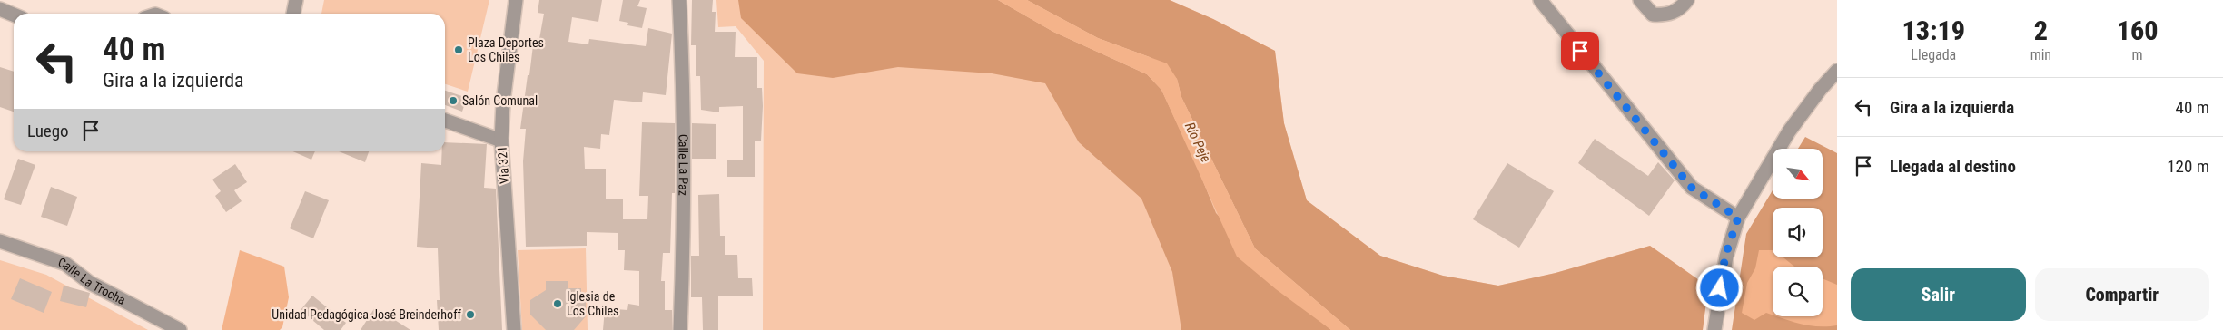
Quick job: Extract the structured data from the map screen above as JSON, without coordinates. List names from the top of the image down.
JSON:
{
  "streets": {
    "street": ["Vía 321", "Calle La Paz", "Calle La Trocha"]
  },
  "water": ["Río Peje"],
  "places": [
    "Plaza Deportes Los Chiles",
    "Salón Comunal",
    "Iglesia de Los Chiles",
    "Unidad Pedagógica José Breinderhoff"
  ],
  "north": "bottom right",
  "page": {
    "eta": [
      "13:19",
      "Llegada",
      "2",
      "min",
      "160",
      "m"
    ],
    "turn": ["40 m", "Gira a la izquierda"],
    "list": [
      {
        "name": "Gira a la izquierda",
        "value": "40 m"
      },
      {
        "name": "Llegada al destino",
        "value": "120 m"
      }
    ],
    "then": "Luego",
    "buttons": ["Salir", "Compartir"]
  }
}
